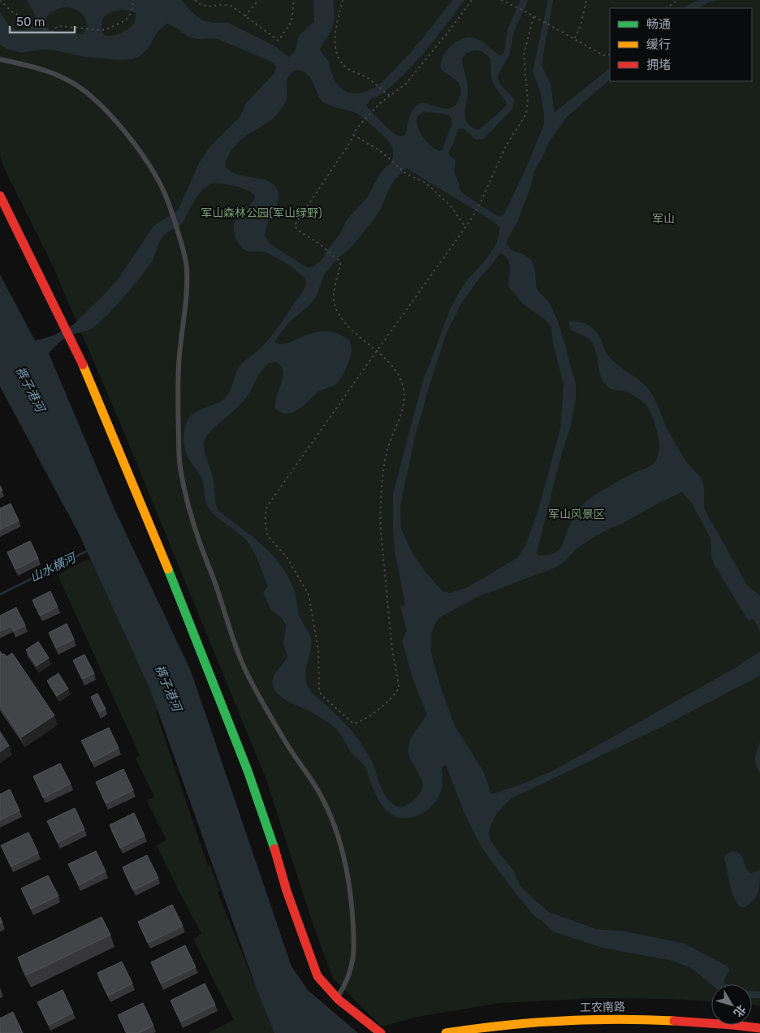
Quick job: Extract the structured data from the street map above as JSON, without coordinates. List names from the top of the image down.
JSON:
{
  "streets": {
    "street": ["工农南路"]
  },
  "water": ["裤子港河", "山水横河"],
  "parks": ["军山森林公园(军山绿野)", "军山", "军山风景区"],
  "legend": ["畅通", "缓行", "拥堵"],
  "scale_bar": "50 m",
  "north": "bottom right"
}
